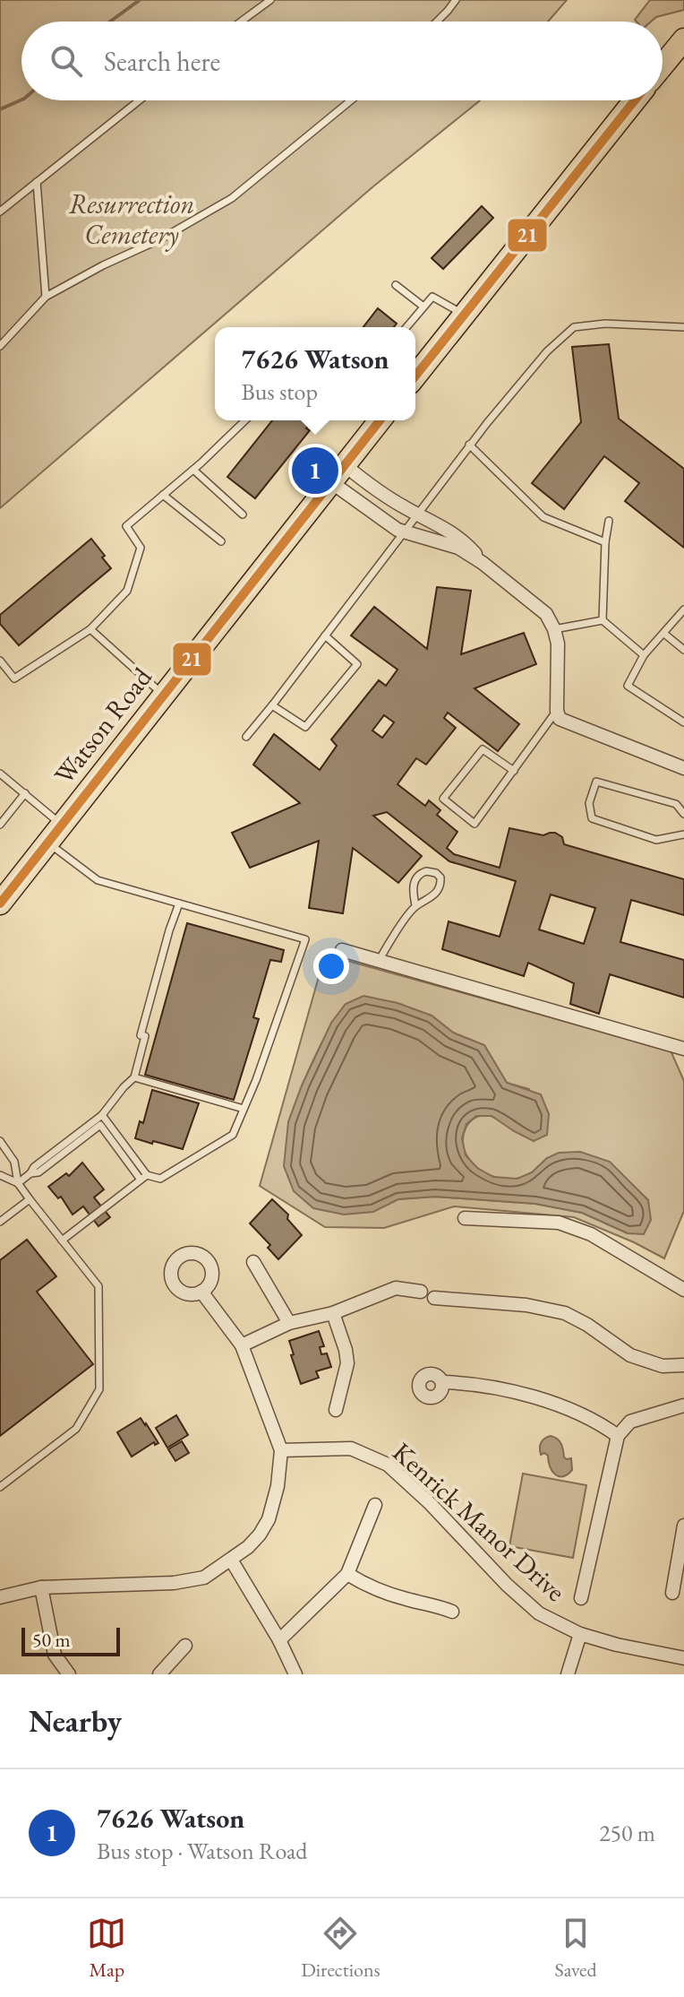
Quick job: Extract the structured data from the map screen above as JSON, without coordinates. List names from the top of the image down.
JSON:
{
  "streets": {
    "main road": ["Watson Road"],
    "street": ["Kenrick Manor Drive"]
  },
  "parks": ["Resurrection Cemetery"],
  "lines": ["transit line 21"],
  "scale_bar": "50 m",
  "page": {
    "search": "Search here",
    "popup": ["7626 Watson", "Bus stop"],
    "pins": "1",
    "scale": "50 m",
    "heading": "Nearby",
    "list": [
      {
        "mark": "1",
        "name": "7626 Watson",
        "note": "Bus stop · Watson Road",
        "value": "250 m"
      }
    ],
    "nav": ["Map", "Directions", "Saved"]
  }
}
